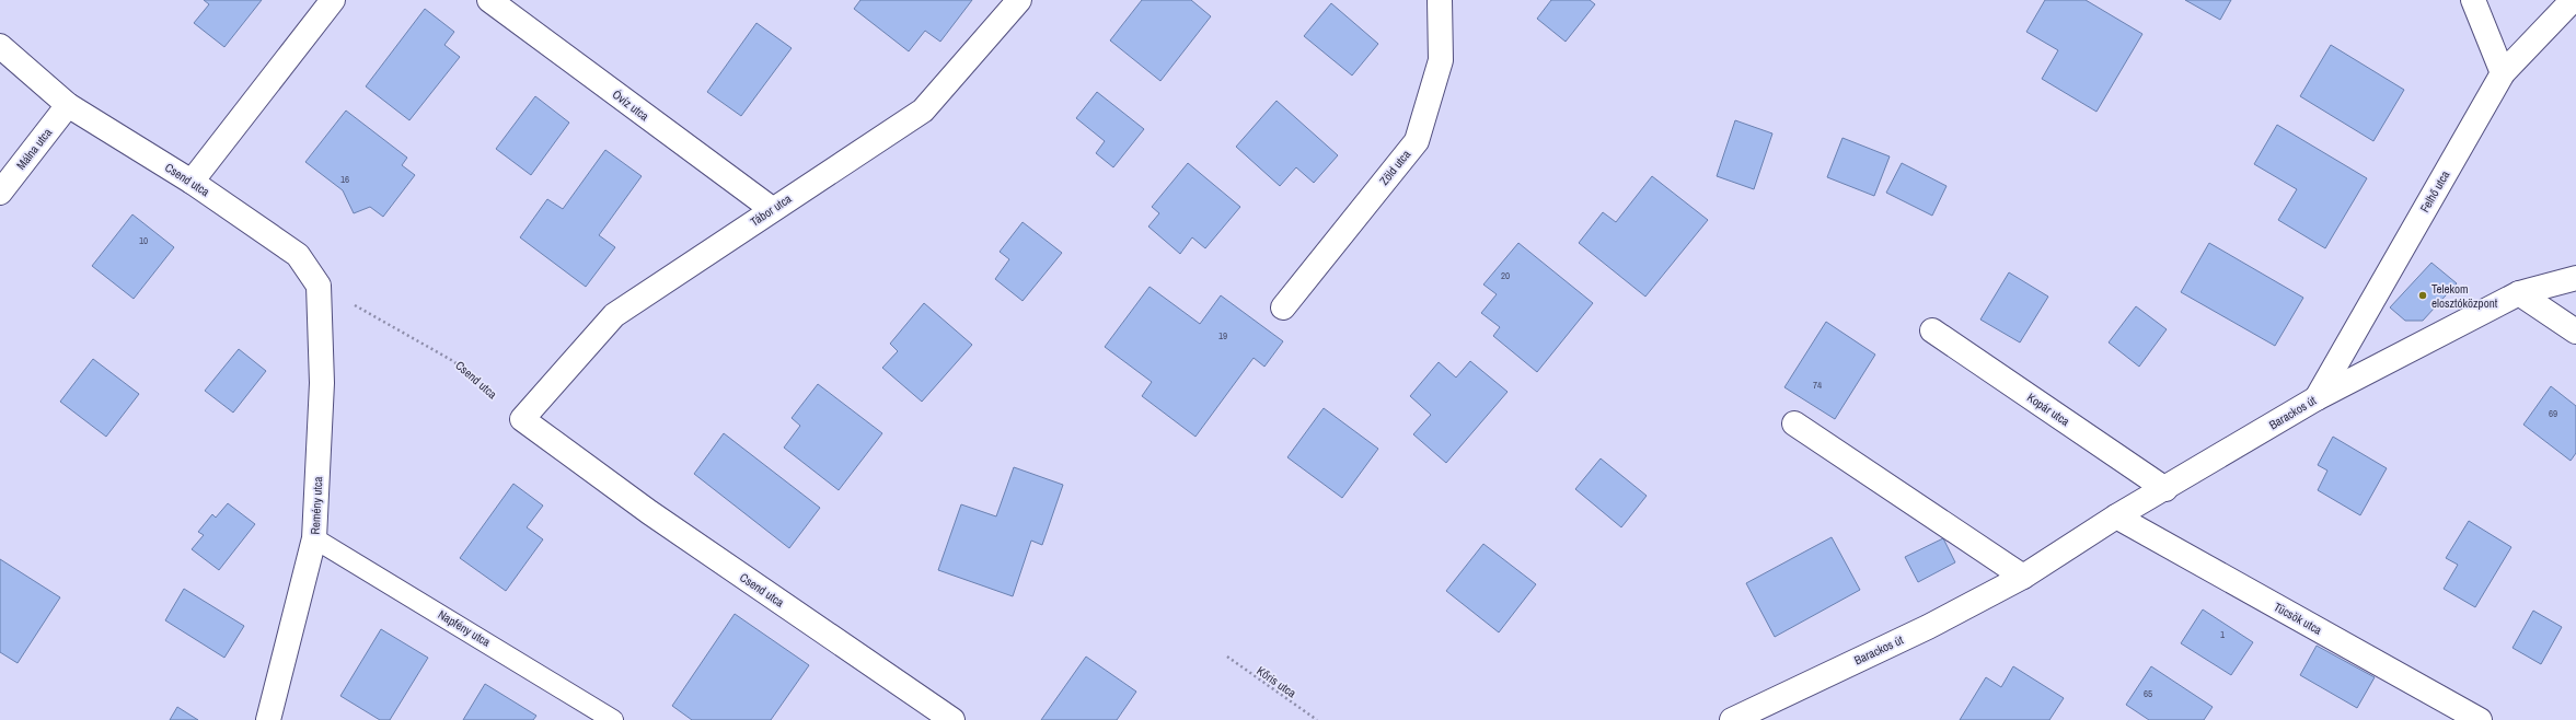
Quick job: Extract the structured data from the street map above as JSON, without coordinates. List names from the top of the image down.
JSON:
{
  "streets": {
    "street": [
      "Óvíz utca",
      "Málna utca",
      "Zöld utca",
      "Csend utca",
      "Felhő utca",
      "Tábor utca",
      "Kopár utca",
      "Barackos út",
      "Remény utca",
      "Tücsök utca"
    ],
    "lane": ["Napfény utca"],
    "path": ["Kőris utca"]
  },
  "crossings": [
    ["Óvíz utca", "Tábor utca"],
    ["Málna utca", "Csend utca"],
    ["Csend utca", "Tábor utca"],
    ["Csend utca", "Remény utca"],
    ["Felhő utca", "Barackos út"],
    ["Kopár utca", "Barackos út"],
    ["Barackos út", "Tücsök utca"],
    ["Remény utca", "Napfény utca"]
  ],
  "places": ["Telekom elosztóközpont"],
  "house_numbers": [
    "16",
    "10",
    "20",
    "19",
    "74",
    "69",
    "1",
    "65"
  ]
}
